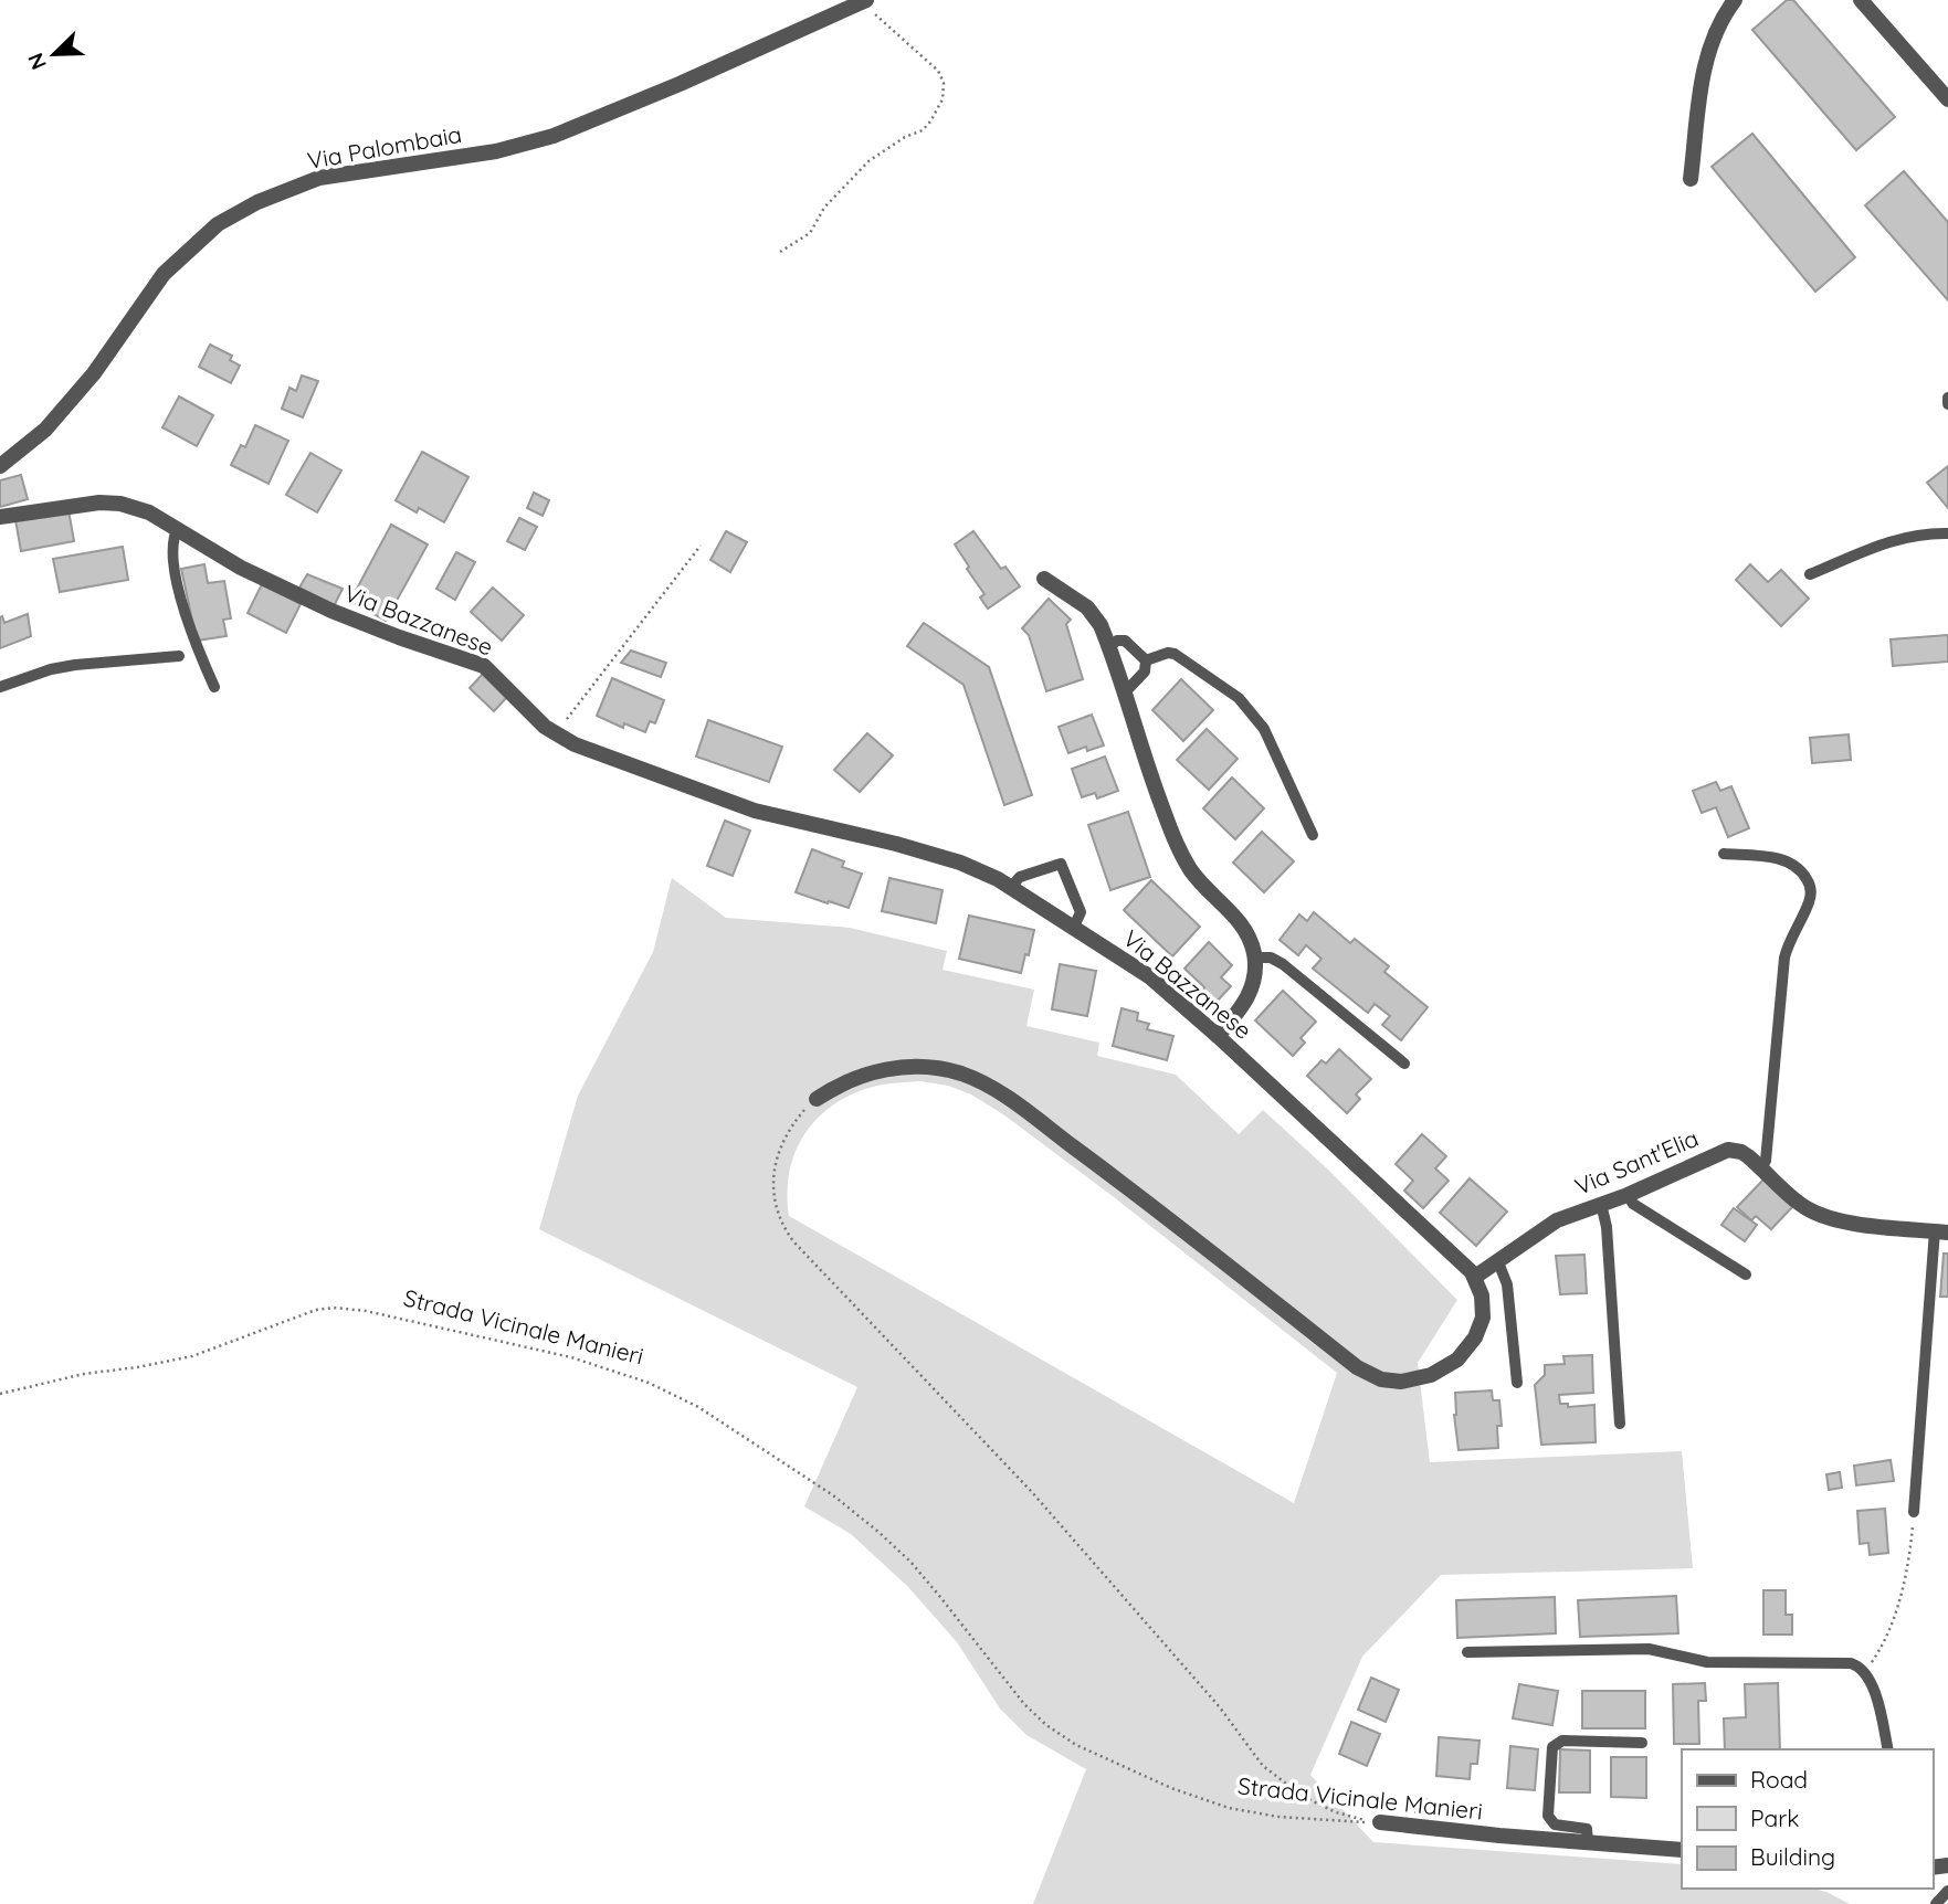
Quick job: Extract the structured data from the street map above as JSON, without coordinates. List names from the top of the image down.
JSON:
{
  "streets": {
    "street": [
      "Via Palombaia",
      "Via Bazzanese",
      "Via Sant'Elia",
      "Strada Vicinale Manieri"
    ]
  },
  "crossings": [
    ["Via Bazzanese", "Via Sant'Elia"]
  ],
  "legend": ["Road", "Park", "Building"],
  "north": "bottom left"
}
